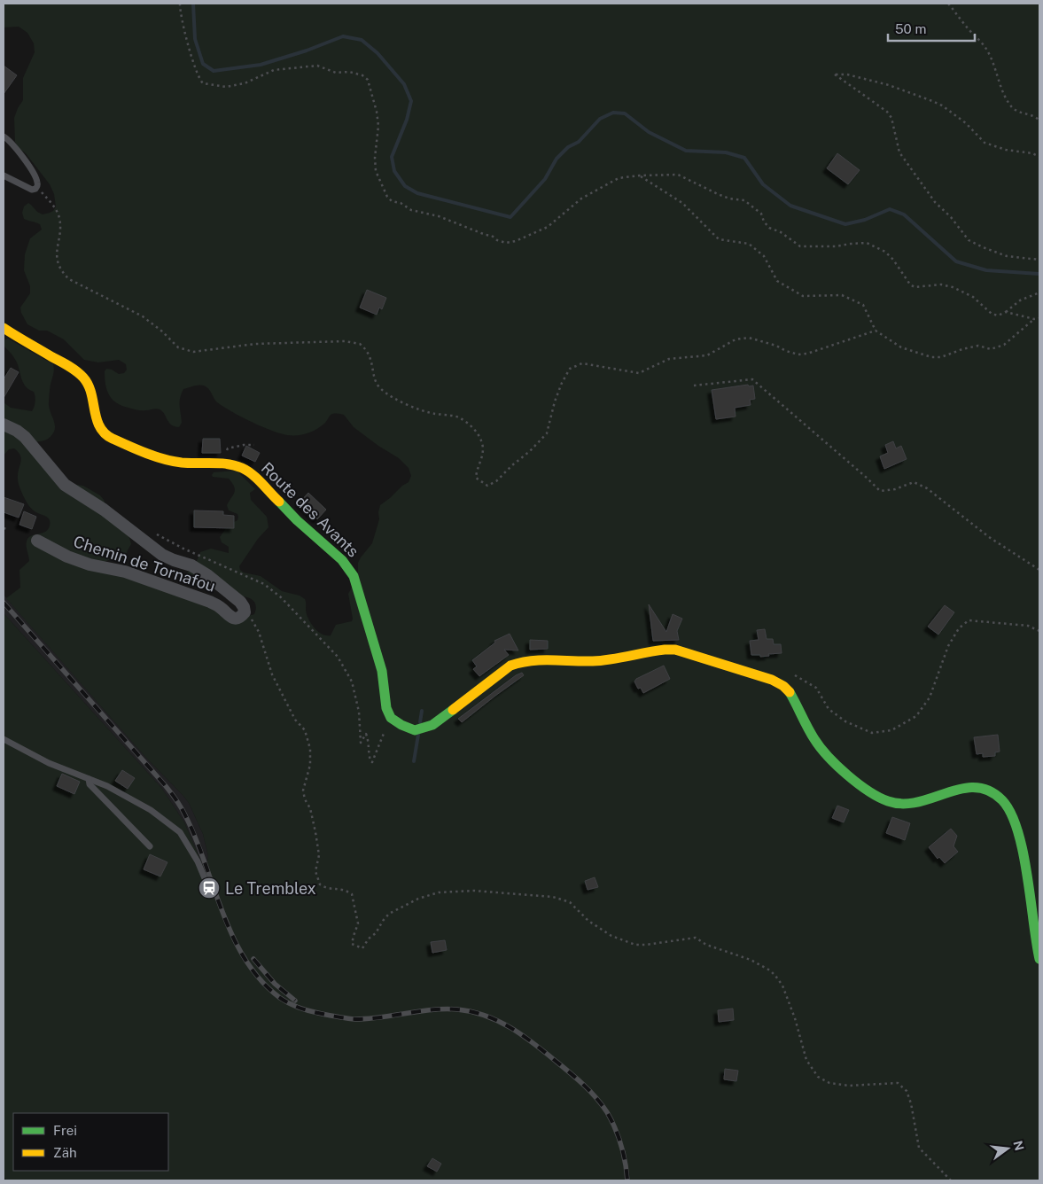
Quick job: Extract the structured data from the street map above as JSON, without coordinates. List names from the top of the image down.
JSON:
{
  "streets": {
    "street": ["Route des Avants", "Chemin de Tornafou"]
  },
  "places": {
    "station": ["Le Tremblex"]
  },
  "legend": ["Frei", "Zäh"],
  "scale_bar": "50 m",
  "north": "right"
}
